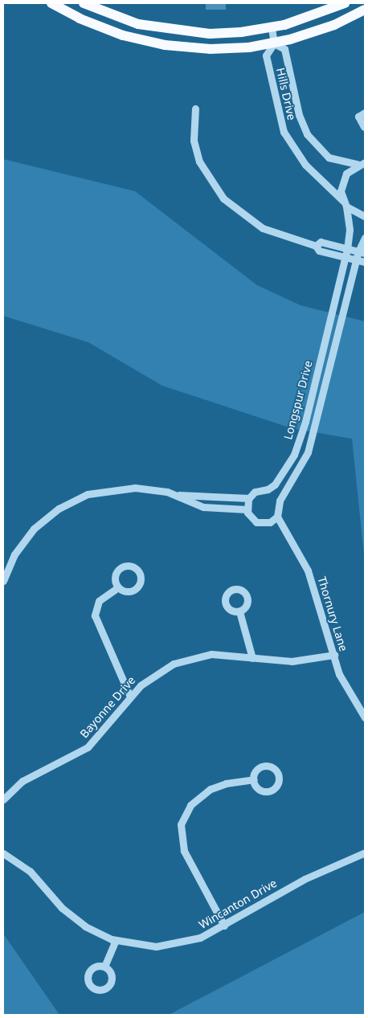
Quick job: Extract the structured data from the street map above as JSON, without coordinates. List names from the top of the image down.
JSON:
{
  "streets": {
    "street": [
      "Hills Drive",
      "Longspur Drive",
      "Thornury Lane",
      "Bayonne Drive",
      "Wincanton Drive"
    ]
  },
  "crossings": [
    ["Hills Drive", "Longspur Drive"],
    ["Longspur Drive", "Thornury Lane"],
    ["Thornury Lane", "Bayonne Drive"]
  ]
}
